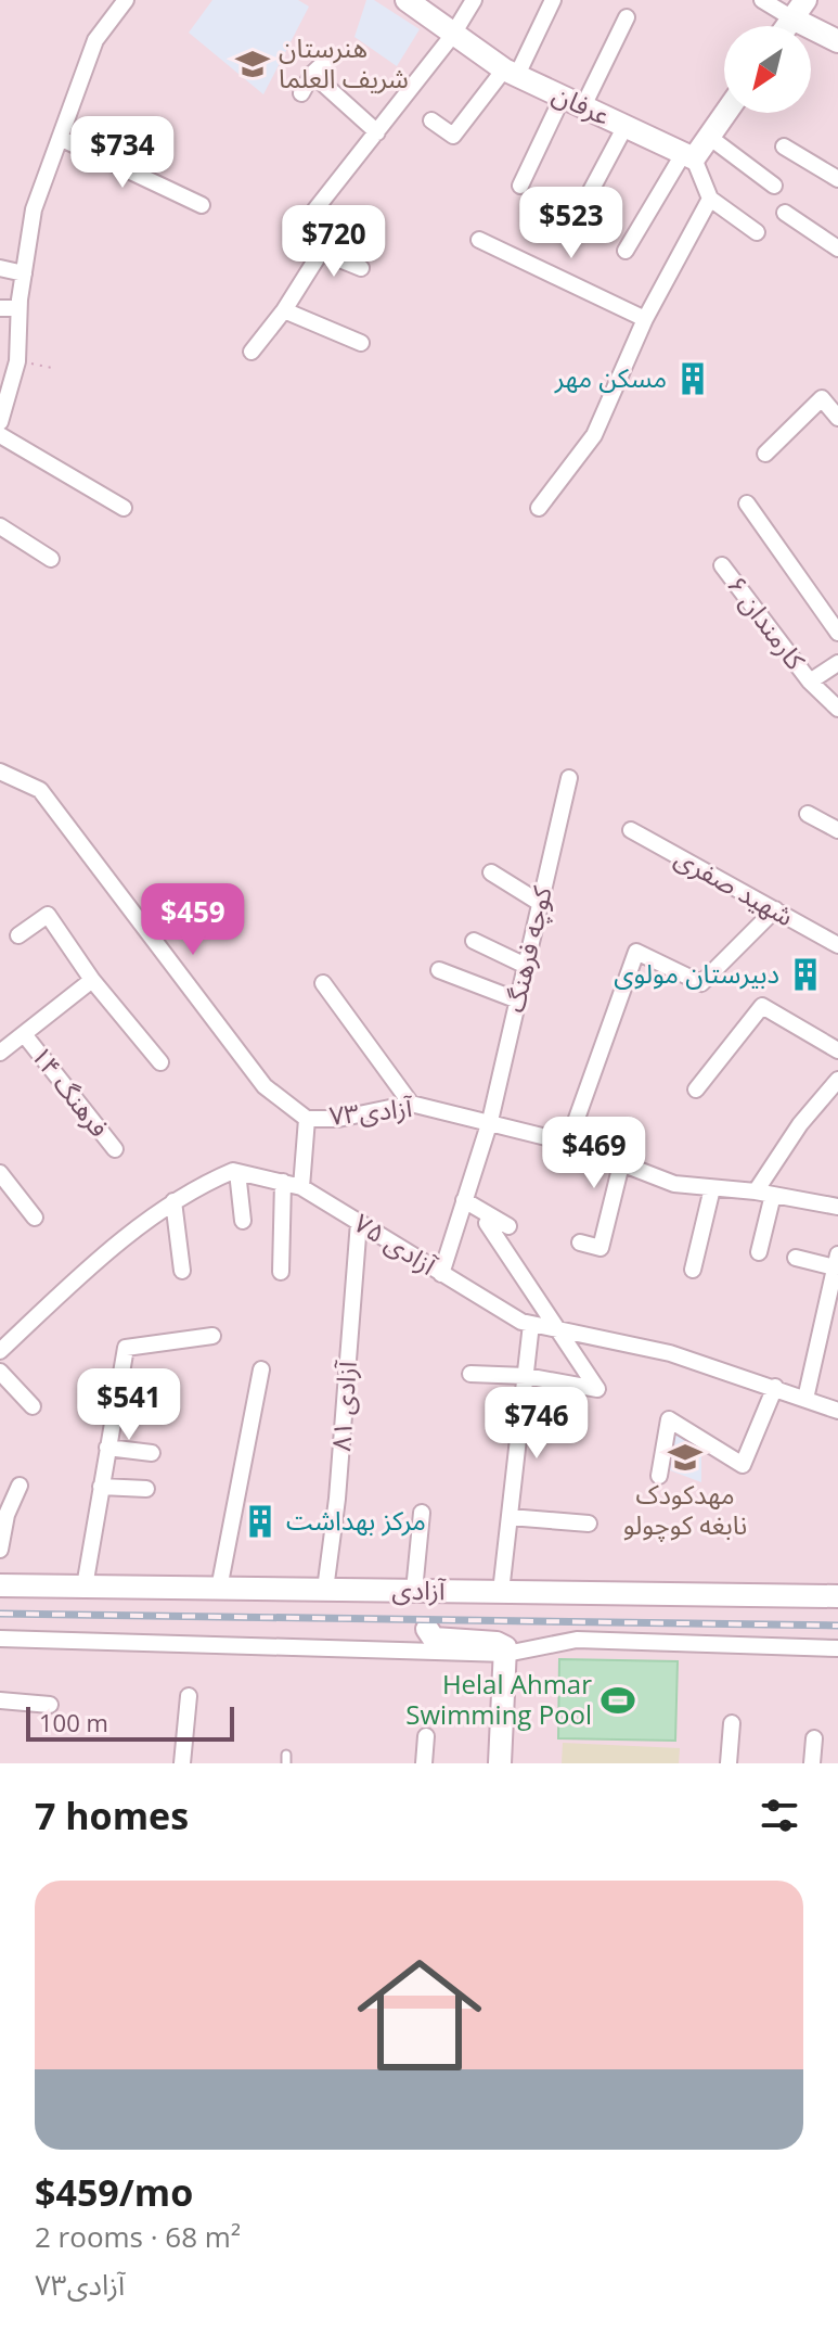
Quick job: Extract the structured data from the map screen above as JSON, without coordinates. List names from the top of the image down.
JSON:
{
  "streets": {
    "street": [
      "عرفان",
      "کارمندان ۶",
      "شهید صفری",
      "کوچه فرهنگ",
      "فرهنگ ۱۴",
      "آزادی۷۳",
      "آزادی ۷۵",
      "آزادی ۸۱",
      "آزادی"
    ]
  },
  "crossings": [
    ["کوچه فرهنگ", "آزادی۷۳"],
    ["کوچه فرهنگ", "آزادی ۷۵"],
    ["آزادی ۷۵", "آزادی ۸۱"],
    ["آزادی ۸۱", "آزادی"]
  ],
  "places": {
    "school or university": ["هنرستان شریف العلما", "مهدکودک نابغه کوچولو"],
    "building": ["مسکن مهر", "دبیرستان مولوی", "مرکز بهداشت"],
    "sports": ["Helal Ahmar Swimming Pool"]
  },
  "scale_bar": "100 m",
  "north": "bottom left",
  "page": {
    "price": [
      "$734",
      "$523",
      "$720",
      "$459",
      "$469",
      "$541",
      "$746"
    ],
    "scale": "100 m",
    "heading": "7 homes",
    "list": [
      {
        "name": "$459/mo",
        "note": "2 rooms · 68 m² · آزادی۷۳"
      }
    ]
  }
}
